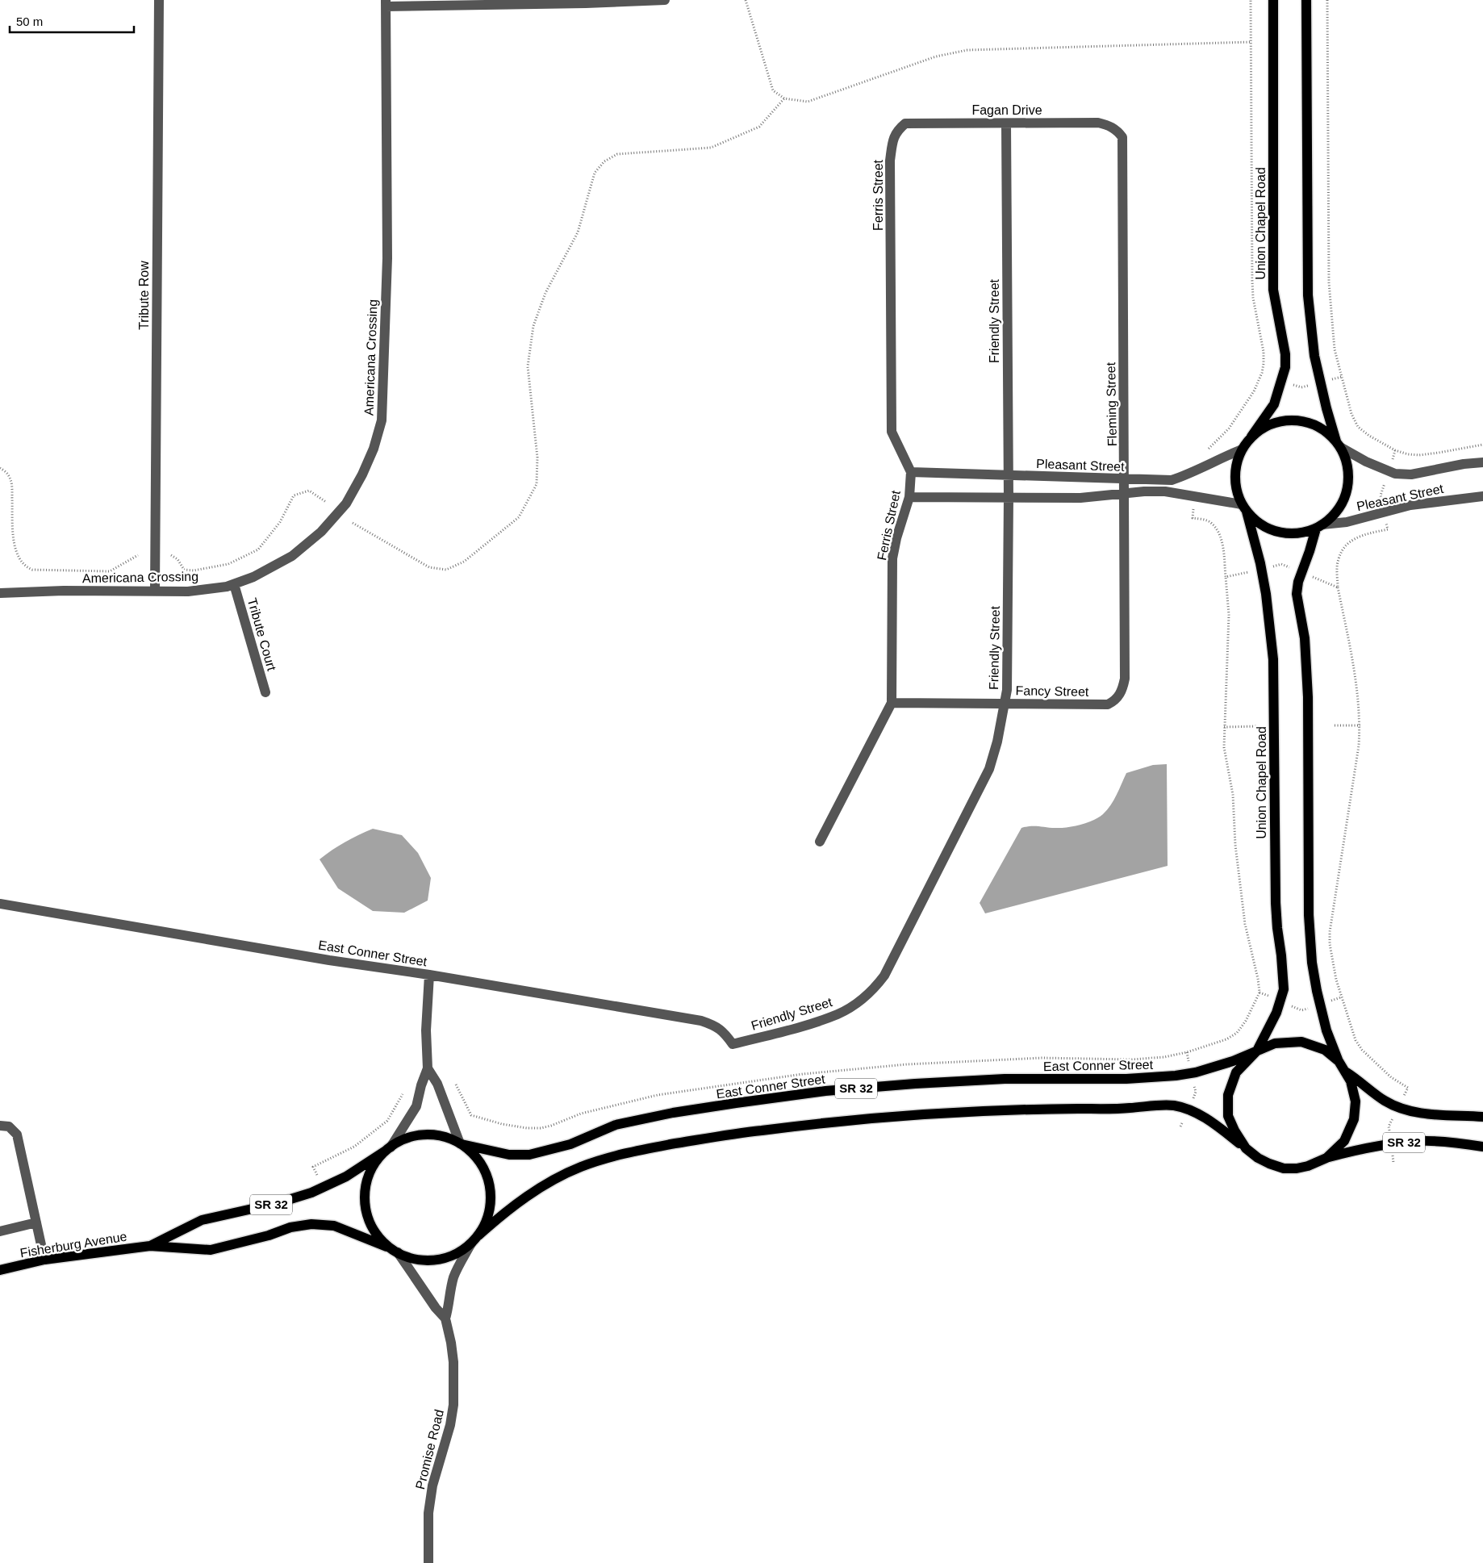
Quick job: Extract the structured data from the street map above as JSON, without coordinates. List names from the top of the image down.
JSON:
{
  "streets": {
    "main road": [
      "Union Chapel Road",
      "East Conner Street",
      "SR 32",
      "Fisherburg Avenue"
    ],
    "street": [
      "Fagan Drive",
      "Ferris Street",
      "Tribute Row",
      "Friendly Street",
      "Americana Crossing",
      "Fleming Street",
      "Pleasant Street",
      "Tribute Court",
      "Fancy Street",
      "Promise Road"
    ]
  },
  "crossings": [
    ["Fagan Drive", "Ferris Street"],
    ["Fagan Drive", "Friendly Street"],
    ["Fagan Drive", "Fleming Street"],
    ["Ferris Street", "Pleasant Street"],
    ["Ferris Street", "Fancy Street"],
    ["Union Chapel Road", "Pleasant Street"],
    ["Union Chapel Road", "East Conner Street"],
    ["Union Chapel Road", "SR 32"],
    ["Tribute Row", "Americana Crossing"],
    ["Friendly Street", "Pleasant Street"],
    ["Friendly Street", "Fancy Street"],
    ["Friendly Street", "East Conner Street"],
    ["Americana Crossing", "Tribute Court"],
    ["Fleming Street", "Pleasant Street"],
    ["Fleming Street", "Fancy Street"],
    ["East Conner Street", "SR 32"],
    ["East Conner Street", "Fisherburg Avenue"],
    ["East Conner Street", "Promise Road"],
    ["SR 32", "Fisherburg Avenue"],
    ["SR 32", "Promise Road"],
    ["Fisherburg Avenue", "Promise Road"]
  ],
  "scale_bar": "50 m"
}
